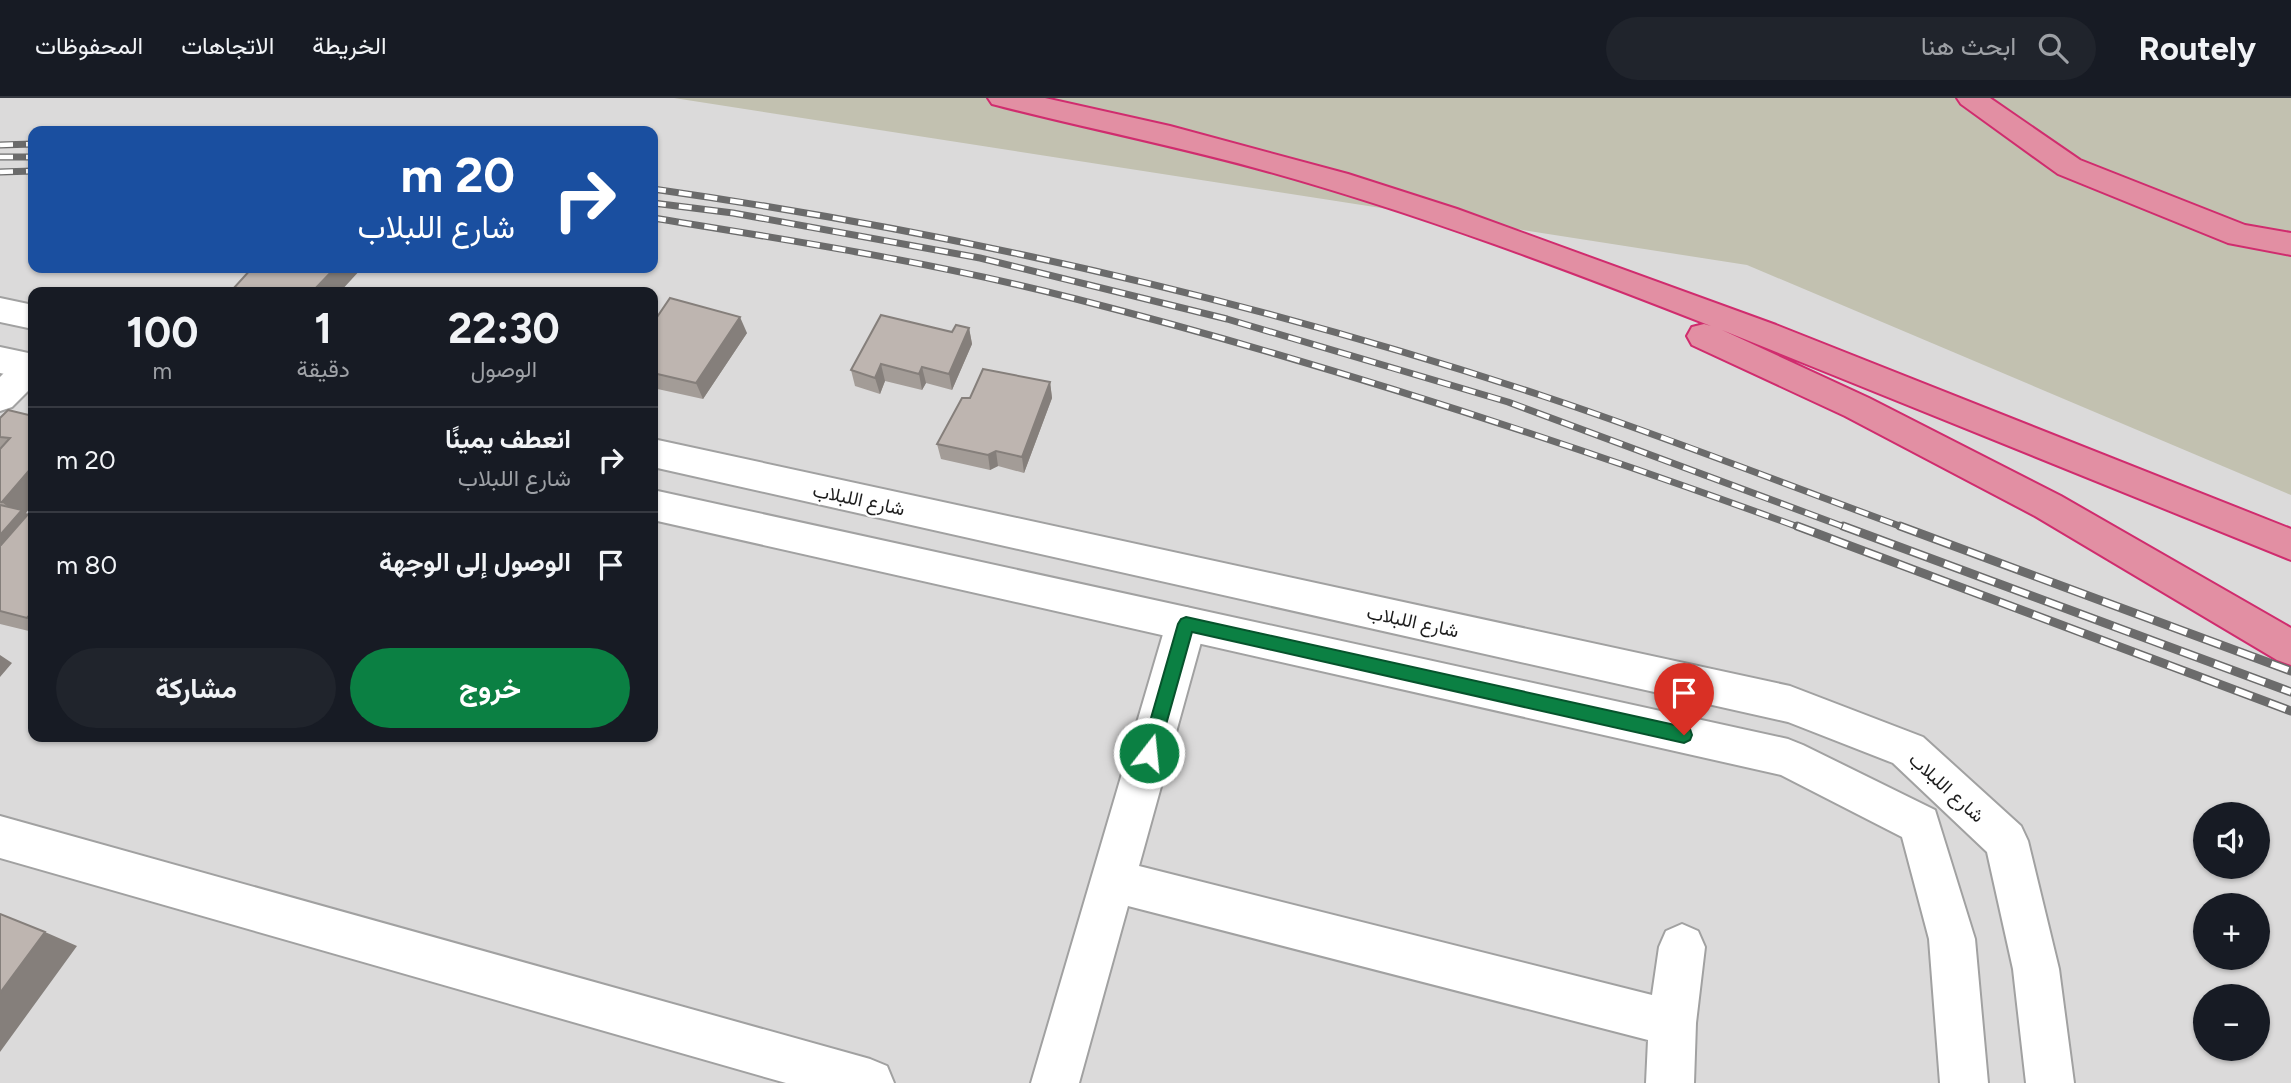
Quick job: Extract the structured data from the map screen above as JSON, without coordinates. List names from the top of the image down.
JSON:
{
  "streets": {
    "street": ["شارع اللبلاب"]
  },
  "page": {
    "header": "Routely",
    "search": "ابحث هنا",
    "nav": ["الخريطة", "الاتجاهات", "المحفوظات"],
    "turn": ["20 m", "شارع اللبلاب"],
    "eta": [
      "22:30",
      "الوصول",
      "1",
      "دقيقة",
      "100",
      "m"
    ],
    "list": [
      {
        "name": "انعطف يمينًا",
        "note": "شارع اللبلاب",
        "value": "20 m"
      },
      {
        "name": "الوصول إلى الوجهة",
        "value": "80 m"
      }
    ],
    "buttons": ["خروج", "مشاركة"],
    "map_buttons": ["+", "−"]
  }
}
